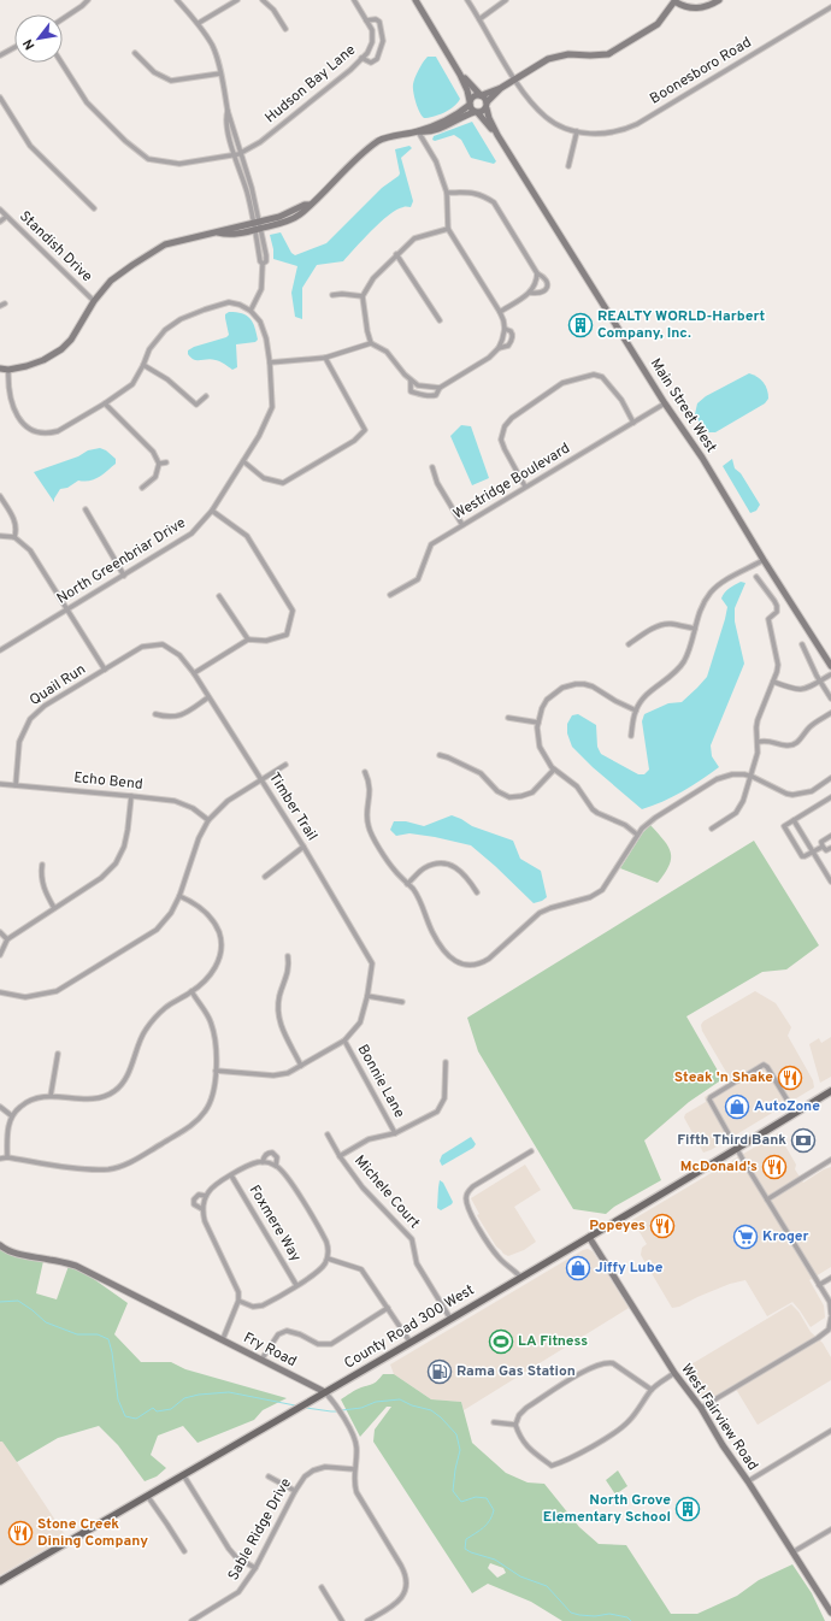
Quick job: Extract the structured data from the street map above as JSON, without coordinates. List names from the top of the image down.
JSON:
{
  "streets": {
    "main road": ["County Road 300 West"],
    "street": [
      "Boonesboro Road",
      "Hudson Bay Lane",
      "Standish Drive",
      "Main Street West",
      "Westridge Boulevard",
      "North Greenbriar Drive",
      "Quail Run",
      "Echo Bend",
      "Timber Trail",
      "Bonnie Lane",
      "Michele Court",
      "Foxmere Way",
      "Fry Road",
      "West Fairview Road",
      "Sable Ridge Drive"
    ]
  },
  "crossings": [
    ["Main Street West", "Westridge Boulevard"],
    ["Quail Run", "Echo Bend"],
    ["Quail Run", "Timber Trail"],
    ["Timber Trail", "Bonnie Lane"],
    ["Michele Court", "County Road 300 West"],
    ["County Road 300 West", "Fry Road"],
    ["County Road 300 West", "West Fairview Road"],
    ["Fry Road", "Sable Ridge Drive"]
  ],
  "places": {
    "building": ["REALTY WORLD-Harbert Company, Inc.", "North Grove Elementary School"],
    "restaurant": [
      "Steak 'n Shake",
      "McDonald's",
      "Popeyes",
      "Stone Creek Dining Company"
    ],
    "shop": ["AutoZone", "Jiffy Lube"],
    "bank": ["Fifth Third Bank"],
    "supermarket": ["Kroger"],
    "sports": ["LA Fitness"],
    "fuel station": ["Rama Gas Station"]
  },
  "north": "bottom left"
}
